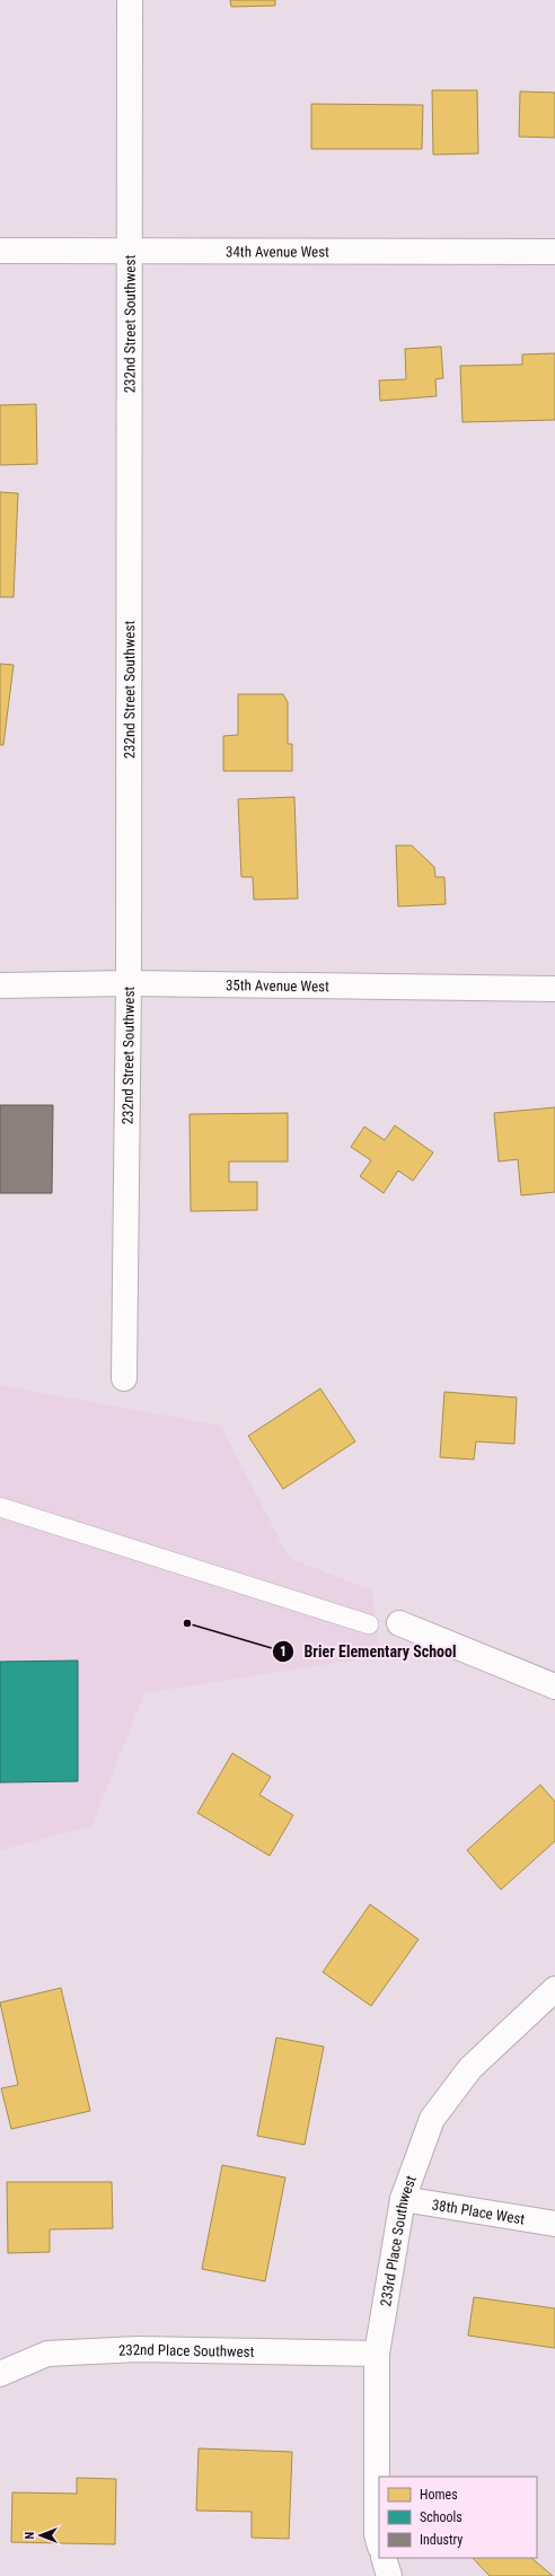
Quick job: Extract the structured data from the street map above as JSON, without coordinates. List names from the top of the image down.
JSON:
{
  "streets": {
    "street": [
      "34th Avenue West",
      "232nd Street Southwest",
      "35th Avenue West",
      "38th Place West",
      "233rd Place Southwest",
      "232nd Place Southwest"
    ]
  },
  "crossings": [
    ["34th Avenue West", "232nd Street Southwest"],
    ["232nd Street Southwest", "35th Avenue West"],
    ["38th Place West", "233rd Place Southwest"],
    ["233rd Place Southwest", "232nd Place Southwest"]
  ],
  "places": ["Brier Elementary School"],
  "legend": ["Homes", "Schools", "Industry"],
  "north": "left"
}
